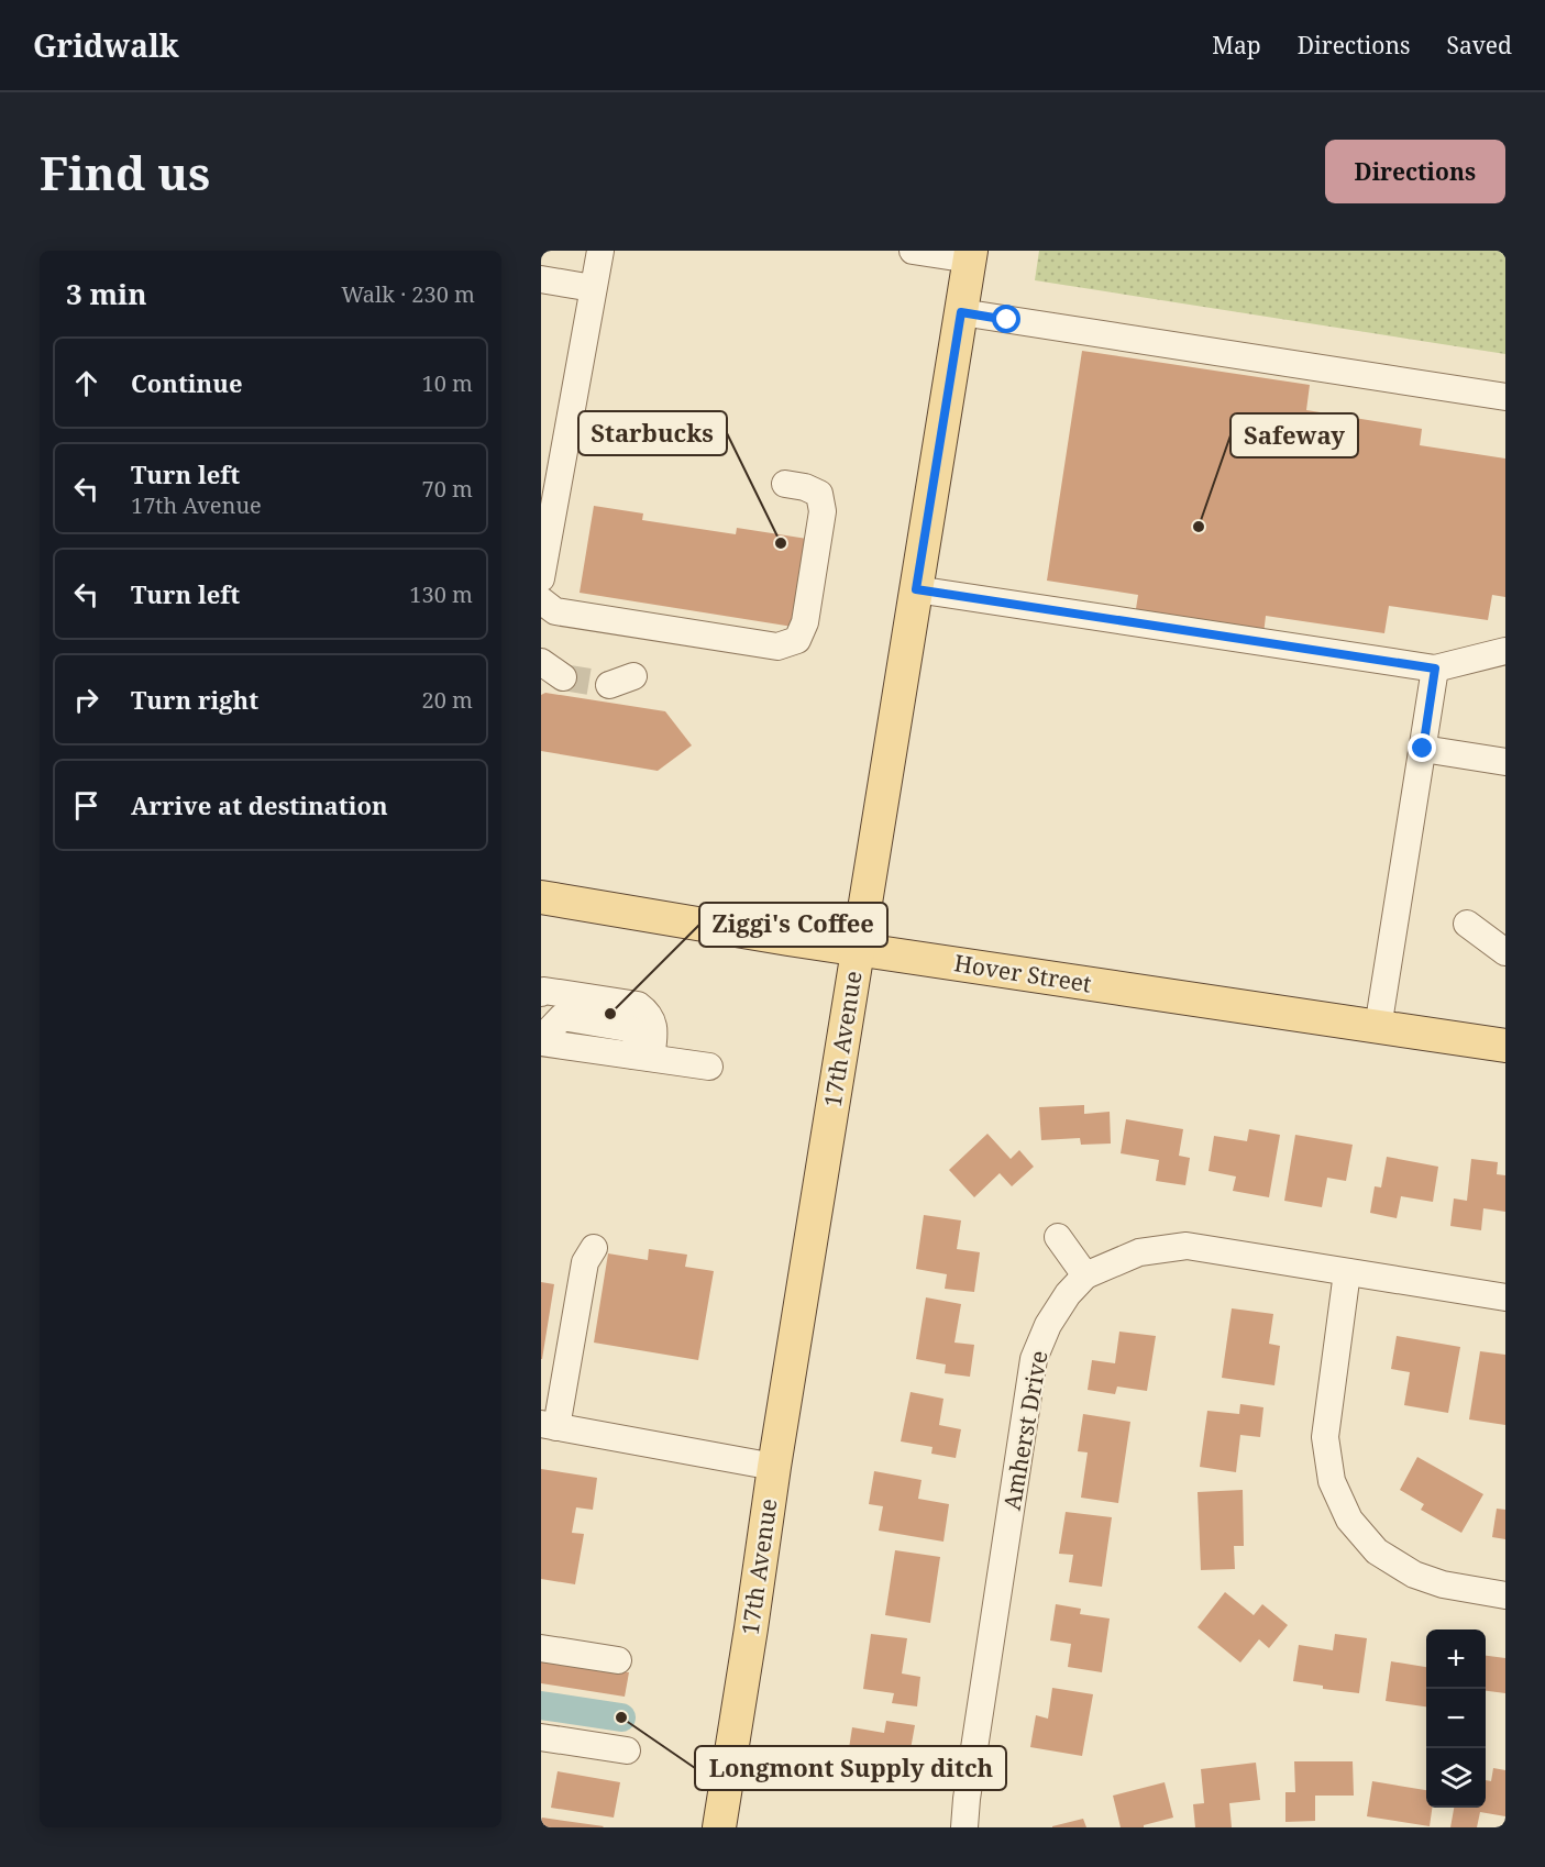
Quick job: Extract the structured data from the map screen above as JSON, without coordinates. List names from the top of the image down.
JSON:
{
  "streets": {
    "main road": ["Hover Street", "17th Avenue"],
    "street": ["Amherst Drive"]
  },
  "crossings": [
    ["Hover Street", "17th Avenue"]
  ],
  "places": [
    "Safeway",
    "Starbucks",
    "Ziggi's Coffee",
    "Longmont Supply ditch"
  ],
  "page": {
    "header": "Gridwalk",
    "nav": ["Map", "Directions", "Saved"],
    "buttons": "Directions",
    "title": "Find us",
    "heading": ["3 min", "Walk · 230 m"],
    "list": [
      ["Continue", "10 m"],
      ["Turn left", "17th Avenue", "70 m"],
      ["Turn left", "130 m"],
      ["Turn right", "20 m"],
      "Arrive at destination"
    ],
    "map_buttons": ["+", "−"]
  }
}
